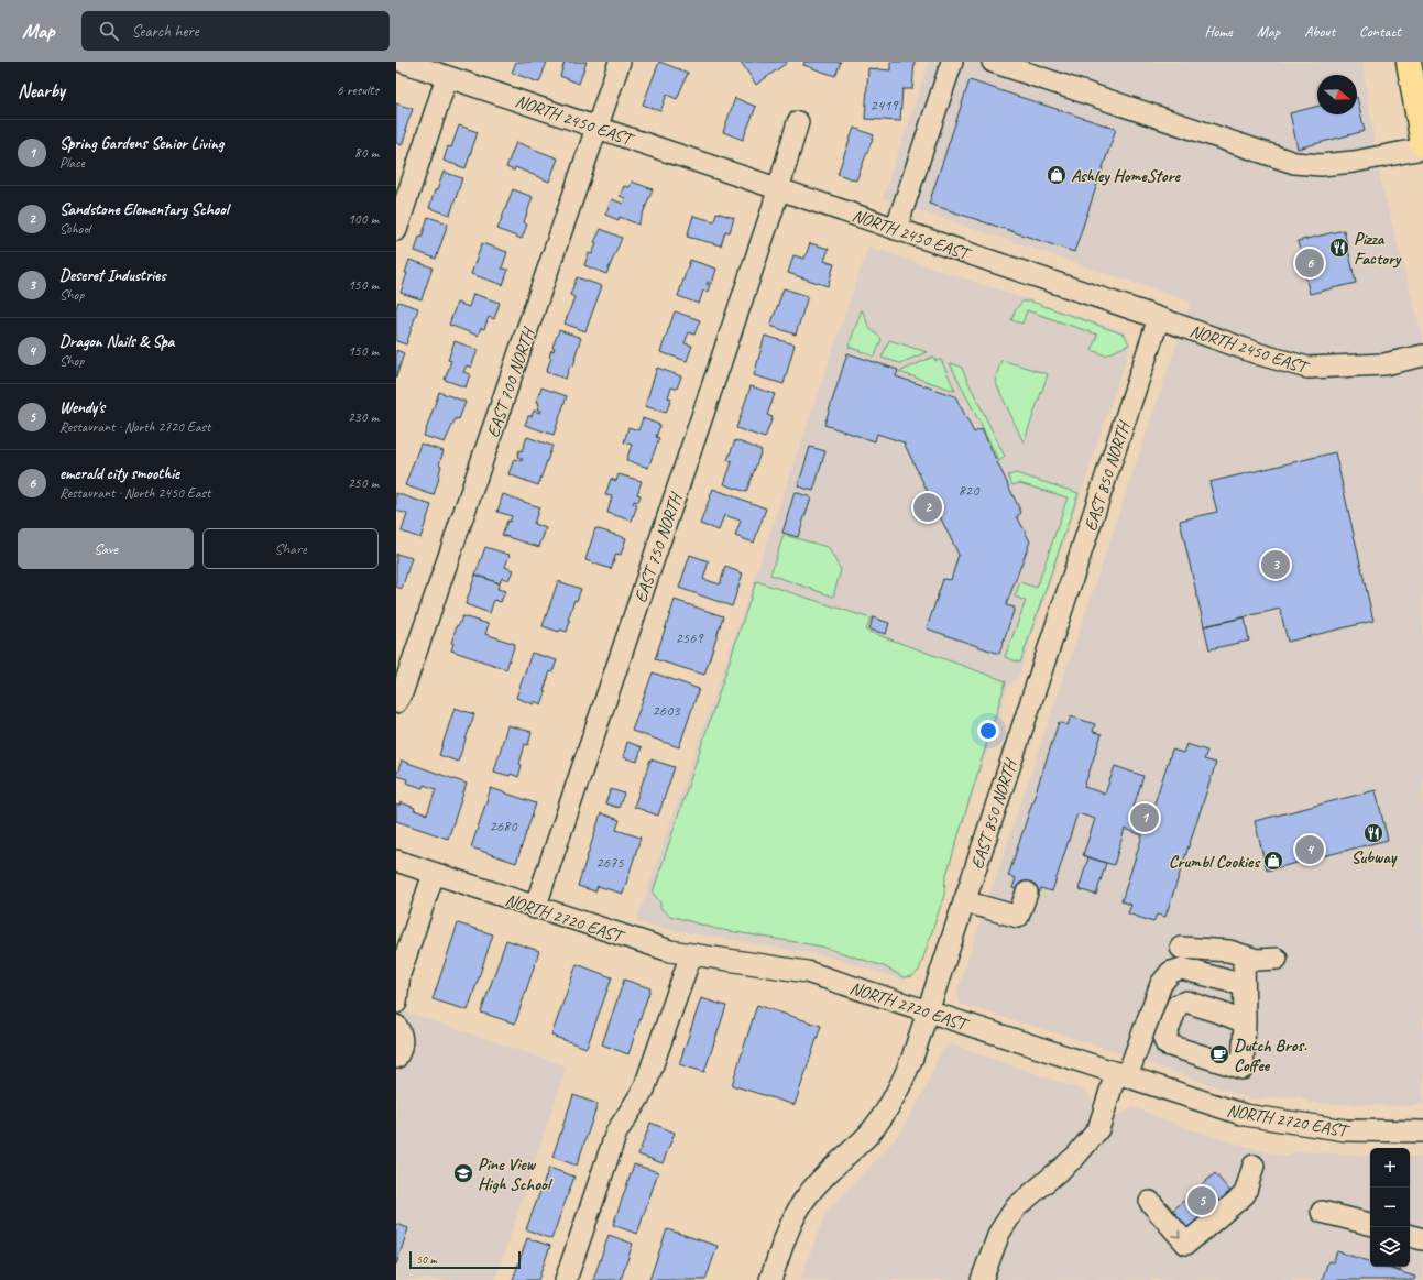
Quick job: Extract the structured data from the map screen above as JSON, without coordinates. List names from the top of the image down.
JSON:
{
  "streets": {
    "street": [
      "NORTH 2450 EAST",
      "EAST 700 NORTH",
      "EAST 850 NORTH",
      "EAST 750 NORTH",
      "NORTH 2720 EAST"
    ]
  },
  "crossings": [
    ["NORTH 2450 EAST", "EAST 700 NORTH"],
    ["NORTH 2450 EAST", "EAST 850 NORTH"],
    ["NORTH 2450 EAST", "EAST 750 NORTH"],
    ["EAST 850 NORTH", "NORTH 2720 EAST"],
    ["EAST 750 NORTH", "NORTH 2720 EAST"]
  ],
  "places": {
    "shop": ["Ashley HomeStore", "Crumbl Cookies"],
    "restaurant": ["Pizza Factory", "Subway"],
    "cafe": ["Dutch Bros. Coffee"],
    "school or university": ["Pine View High School"]
  },
  "house_numbers": [
    "2419",
    "820",
    "2569",
    "2603",
    "2680",
    "2675"
  ],
  "scale_bar": "50 m",
  "north": "right",
  "page": {
    "header": "Map",
    "search": "Search here",
    "nav": [
      "Home",
      "Map",
      "About",
      "Contact"
    ],
    "heading": ["Nearby", "6 results"],
    "list": [
      {
        "mark": "1",
        "name": "Spring Gardens Senior Living",
        "note": "Place",
        "value": "80 m"
      },
      {
        "mark": "2",
        "name": "Sandstone Elementary School",
        "note": "School",
        "value": "100 m"
      },
      {
        "mark": "3",
        "name": "Deseret Industries",
        "note": "Shop",
        "value": "150 m"
      },
      {
        "mark": "4",
        "name": "Dragon Nails & Spa",
        "note": "Shop",
        "value": "150 m"
      },
      {
        "mark": "5",
        "name": "Wendy's",
        "note": "Restaurant · North 2720 East",
        "value": "230 m"
      },
      {
        "mark": "6",
        "name": "emerald city smoothie",
        "note": "Restaurant · North 2450 East",
        "value": "250 m"
      }
    ],
    "pins": [
      "6",
      "2",
      "3",
      "1",
      "4",
      "5"
    ],
    "buttons": ["Save", "Share"],
    "map_buttons": ["+", "−"],
    "scale": "50 m"
  }
}
